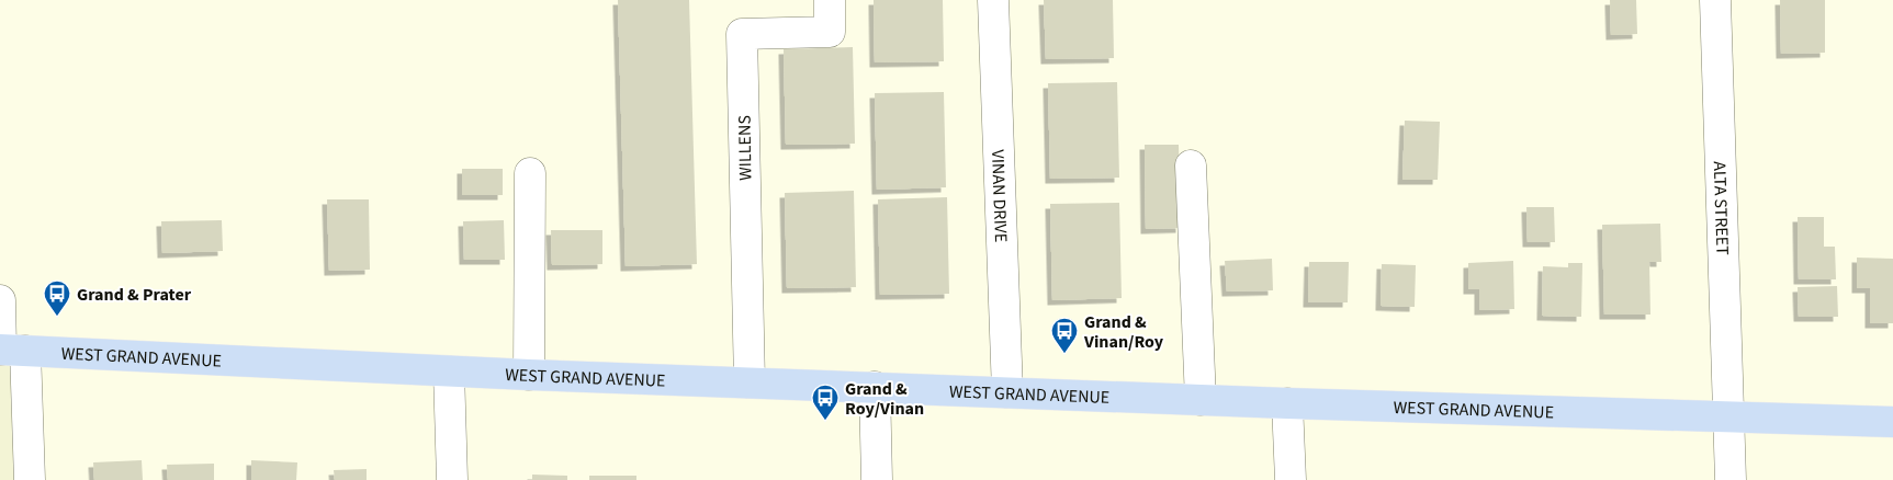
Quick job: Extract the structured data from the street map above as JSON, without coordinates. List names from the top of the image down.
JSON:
{
  "streets": {
    "main road": ["WEST GRAND AVENUE"],
    "street": ["WILLENS", "VINAN DRIVE", "ALTA STREET"]
  },
  "crossings": [
    ["WILLENS", "WEST GRAND AVENUE"],
    ["VINAN DRIVE", "WEST GRAND AVENUE"],
    ["ALTA STREET", "WEST GRAND AVENUE"]
  ],
  "places": {
    "bus stop": ["Grand & Prater", "Grand & Vinan/Roy", "Grand & Roy/Vinan"]
  }
}
